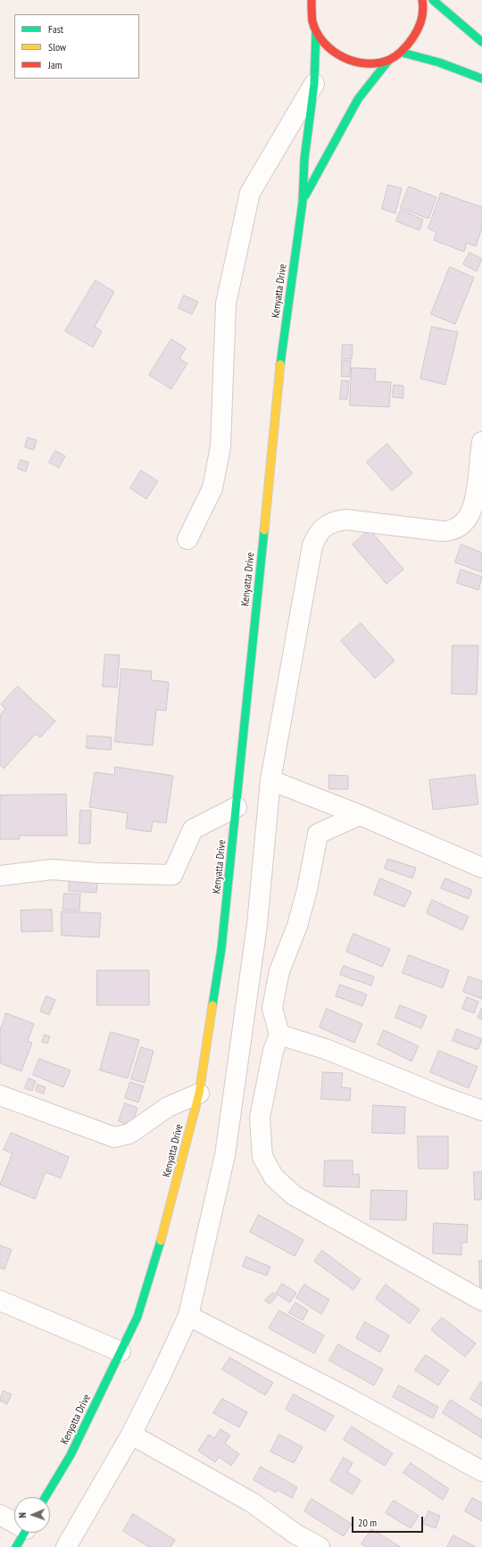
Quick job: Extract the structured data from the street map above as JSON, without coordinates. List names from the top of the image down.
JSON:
{
  "streets": {
    "main road": ["Kenyatta Drive"]
  },
  "legend": ["Fast", "Slow", "Jam"],
  "scale_bar": "20 m",
  "north": "left"
}
